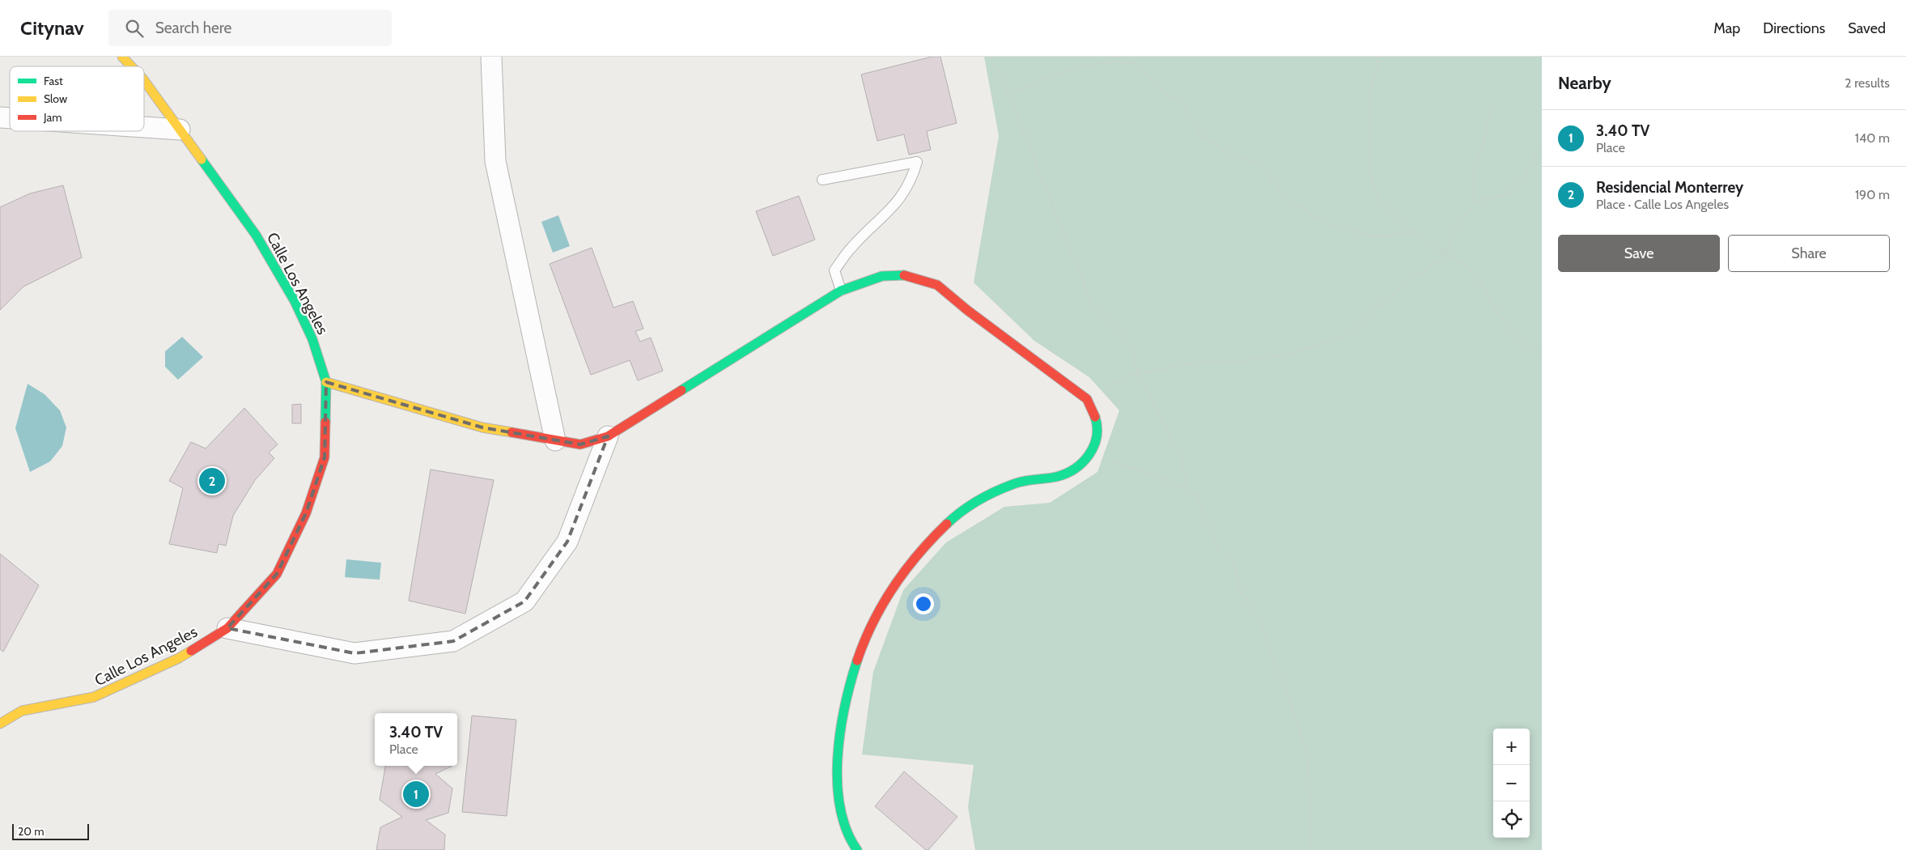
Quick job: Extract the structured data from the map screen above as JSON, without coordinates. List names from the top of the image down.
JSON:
{
  "streets": {
    "street": ["Calle Los Angeles"]
  },
  "legend": ["Fast", "Slow", "Jam"],
  "scale_bar": "20 m",
  "page": {
    "header": "Citynav",
    "search": "Search here",
    "nav": ["Map", "Directions", "Saved"],
    "heading": ["Nearby", "2 results"],
    "list": [
      {
        "mark": "1",
        "name": "3.40 TV",
        "note": "Place",
        "value": "140 m"
      },
      {
        "mark": "2",
        "name": "Residencial Monterrey",
        "note": "Place · Calle Los Angeles",
        "value": "190 m"
      }
    ],
    "buttons": ["Save", "Share"],
    "pins": ["2", "1"],
    "popup": ["3.40 TV", "Place"],
    "map_buttons": ["+", "−"],
    "scale": "20 m"
  }
}
